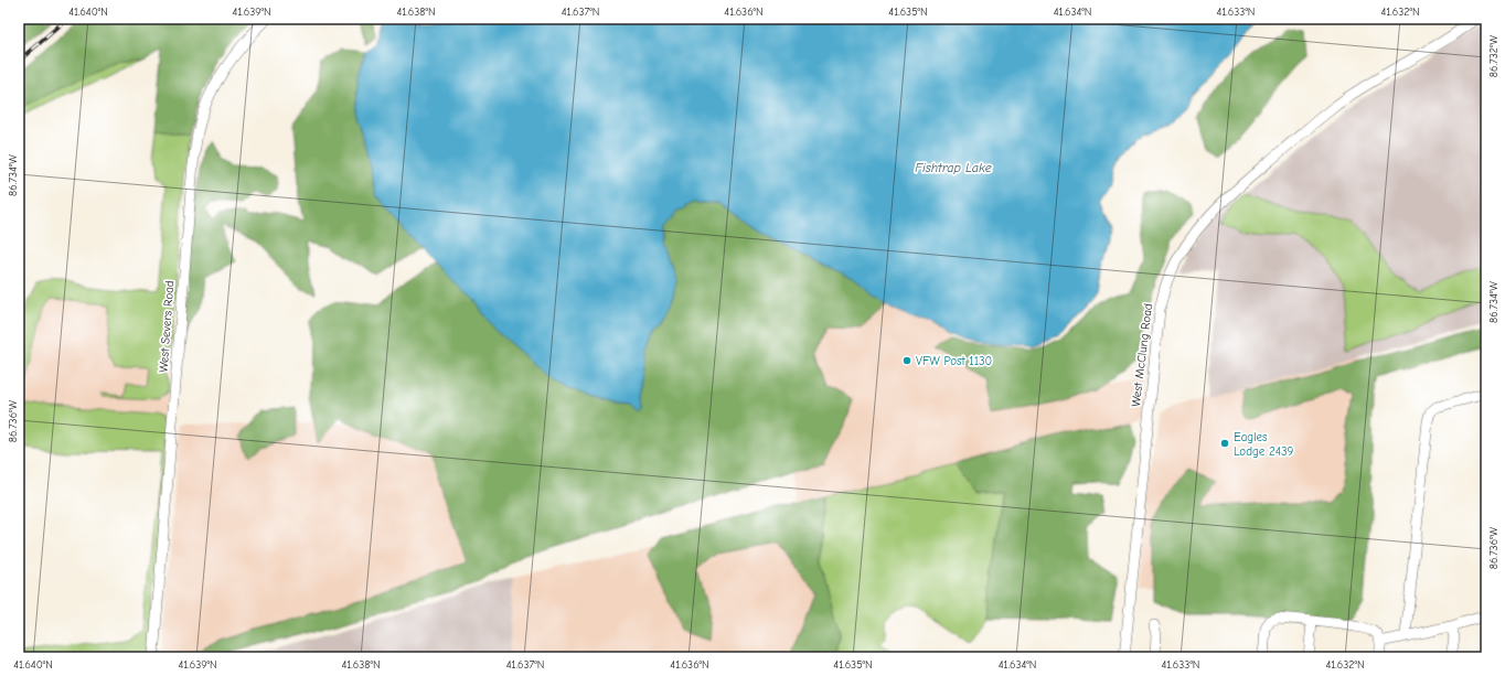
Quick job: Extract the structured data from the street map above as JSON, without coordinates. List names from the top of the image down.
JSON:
{
  "streets": {
    "street": ["West Severs Road", "West McClung Road"]
  },
  "water": ["Fishtrap Lake"],
  "places": ["VFW Post 1130", "Eagles Lodge 2439"],
  "coordinates": [
    "41.640°N",
    "41.639°N",
    "41.638°N",
    "41.637°N",
    "41.636°N",
    "41.635°N",
    "41.634°N",
    "41.633°N",
    "41.632°N",
    "86.732°W",
    "86.734°W",
    "86.736°W"
  ]
}
